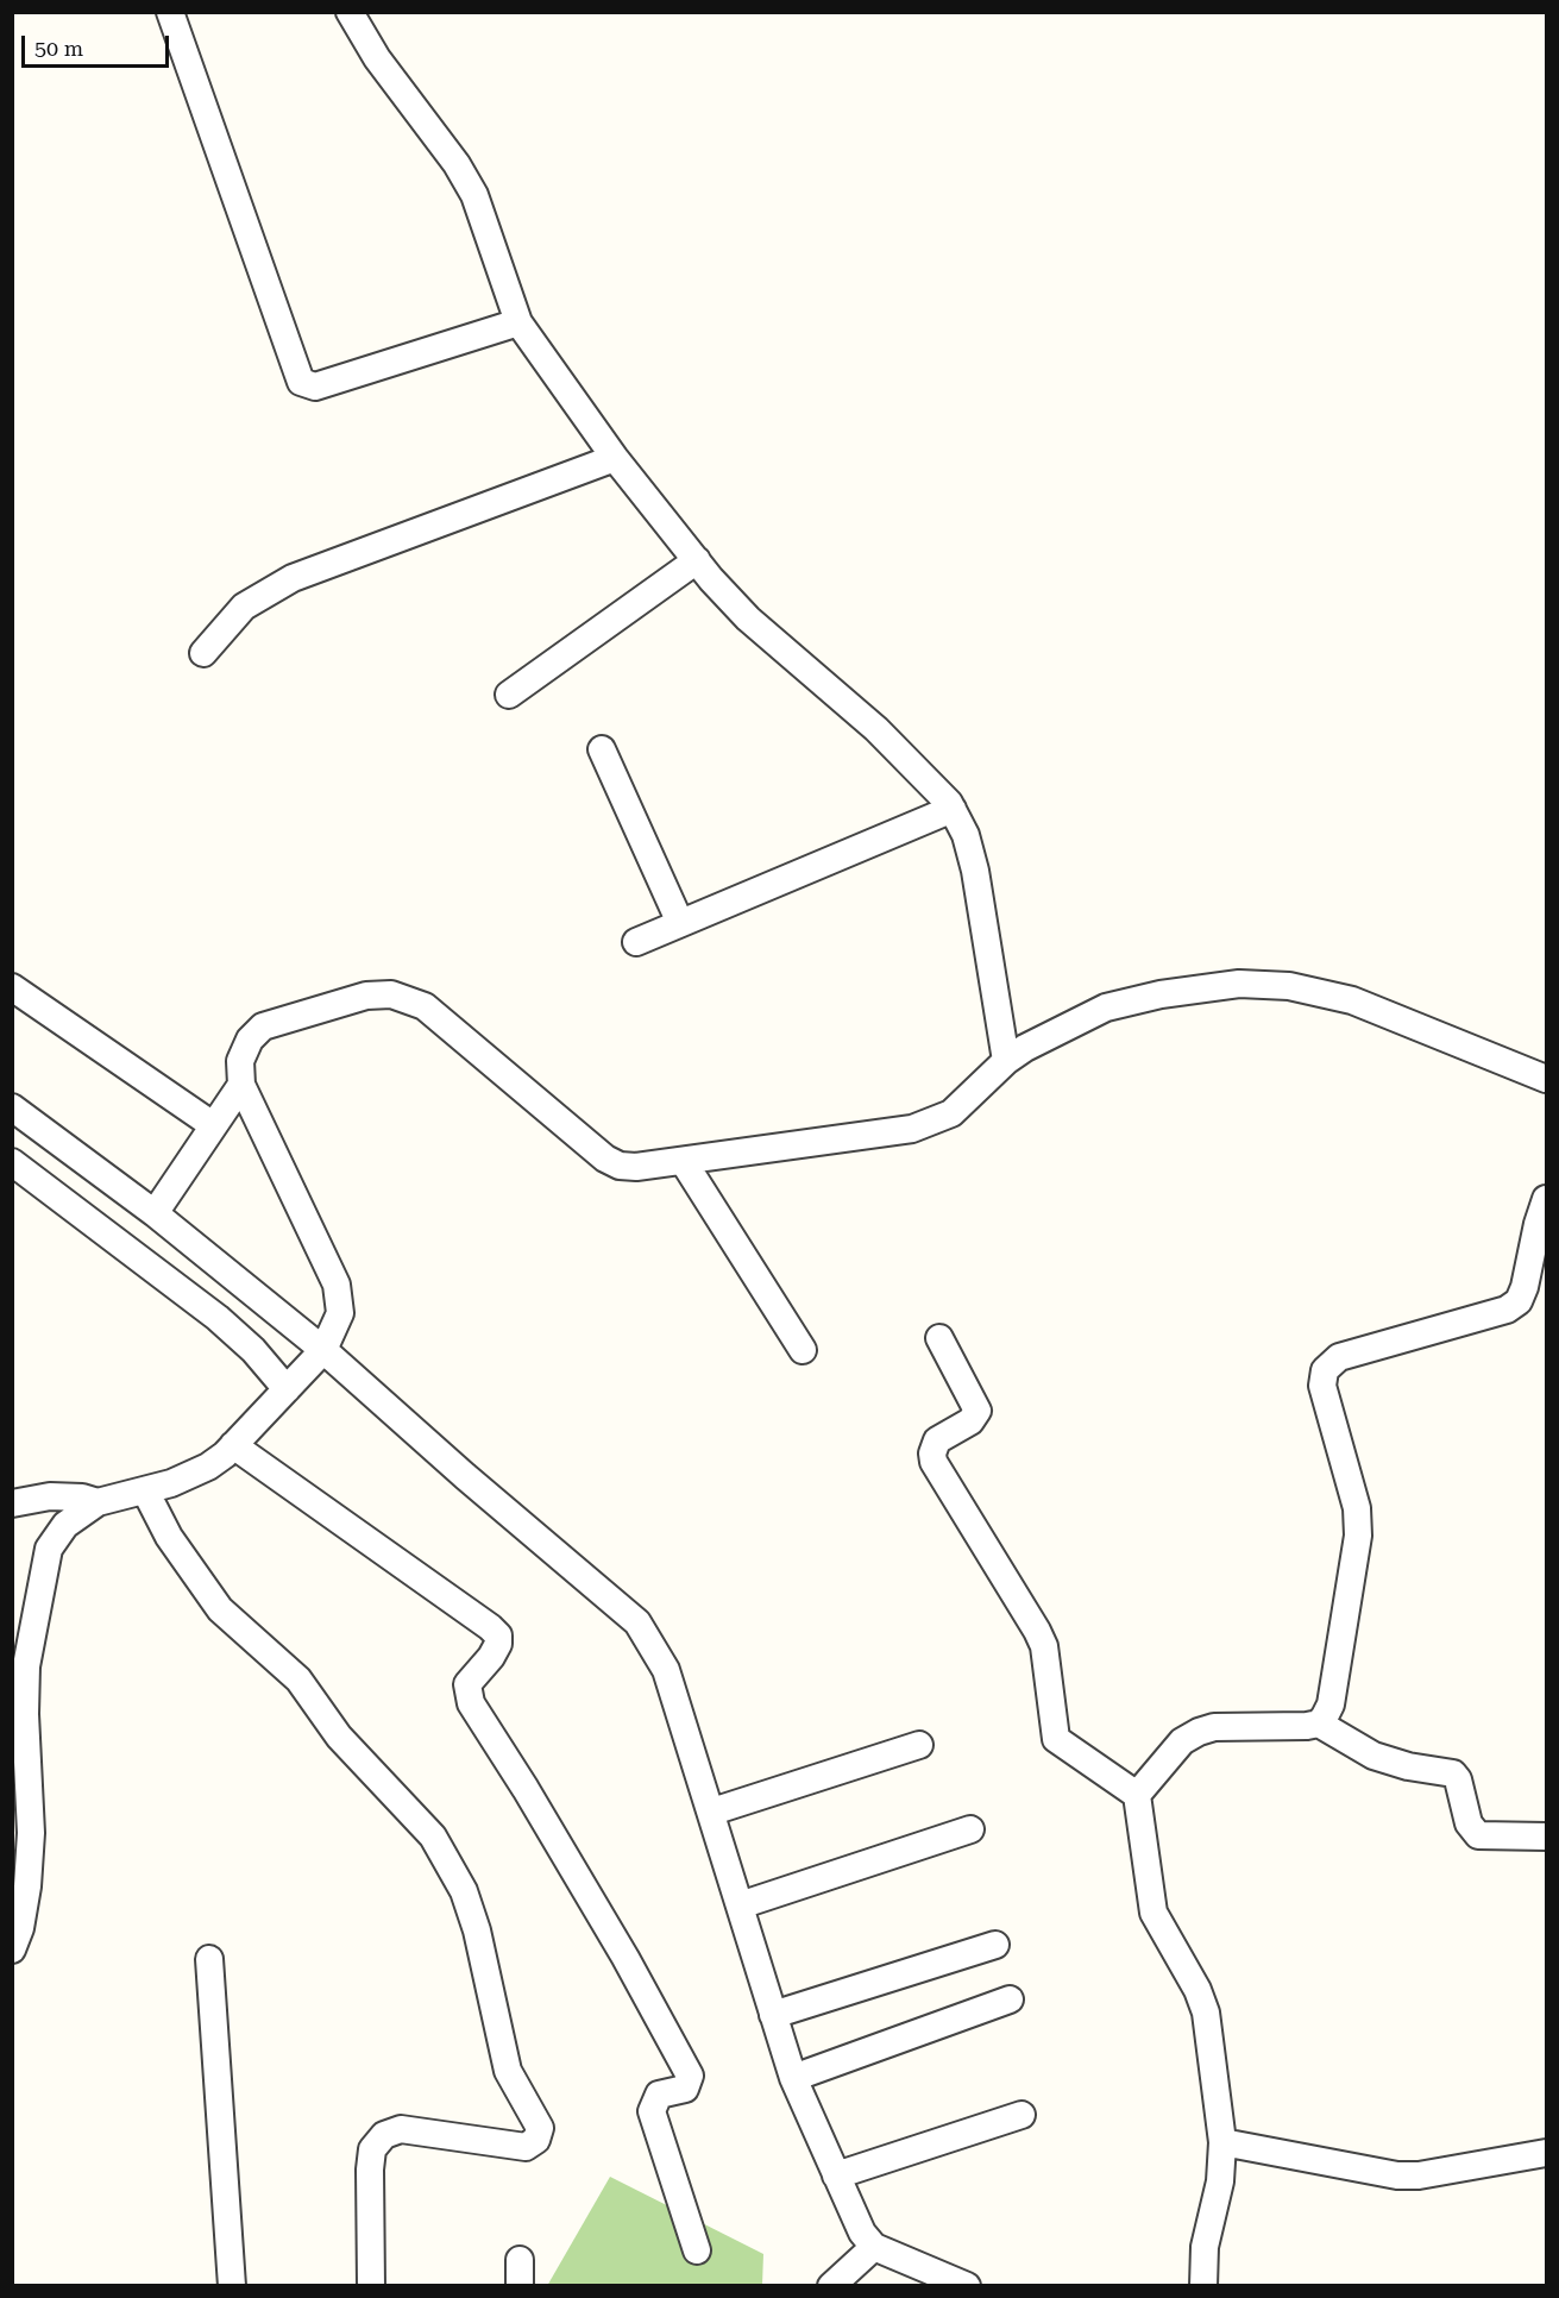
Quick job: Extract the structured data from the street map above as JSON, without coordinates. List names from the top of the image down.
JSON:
{
  "scale_bar": "50 m"
}
